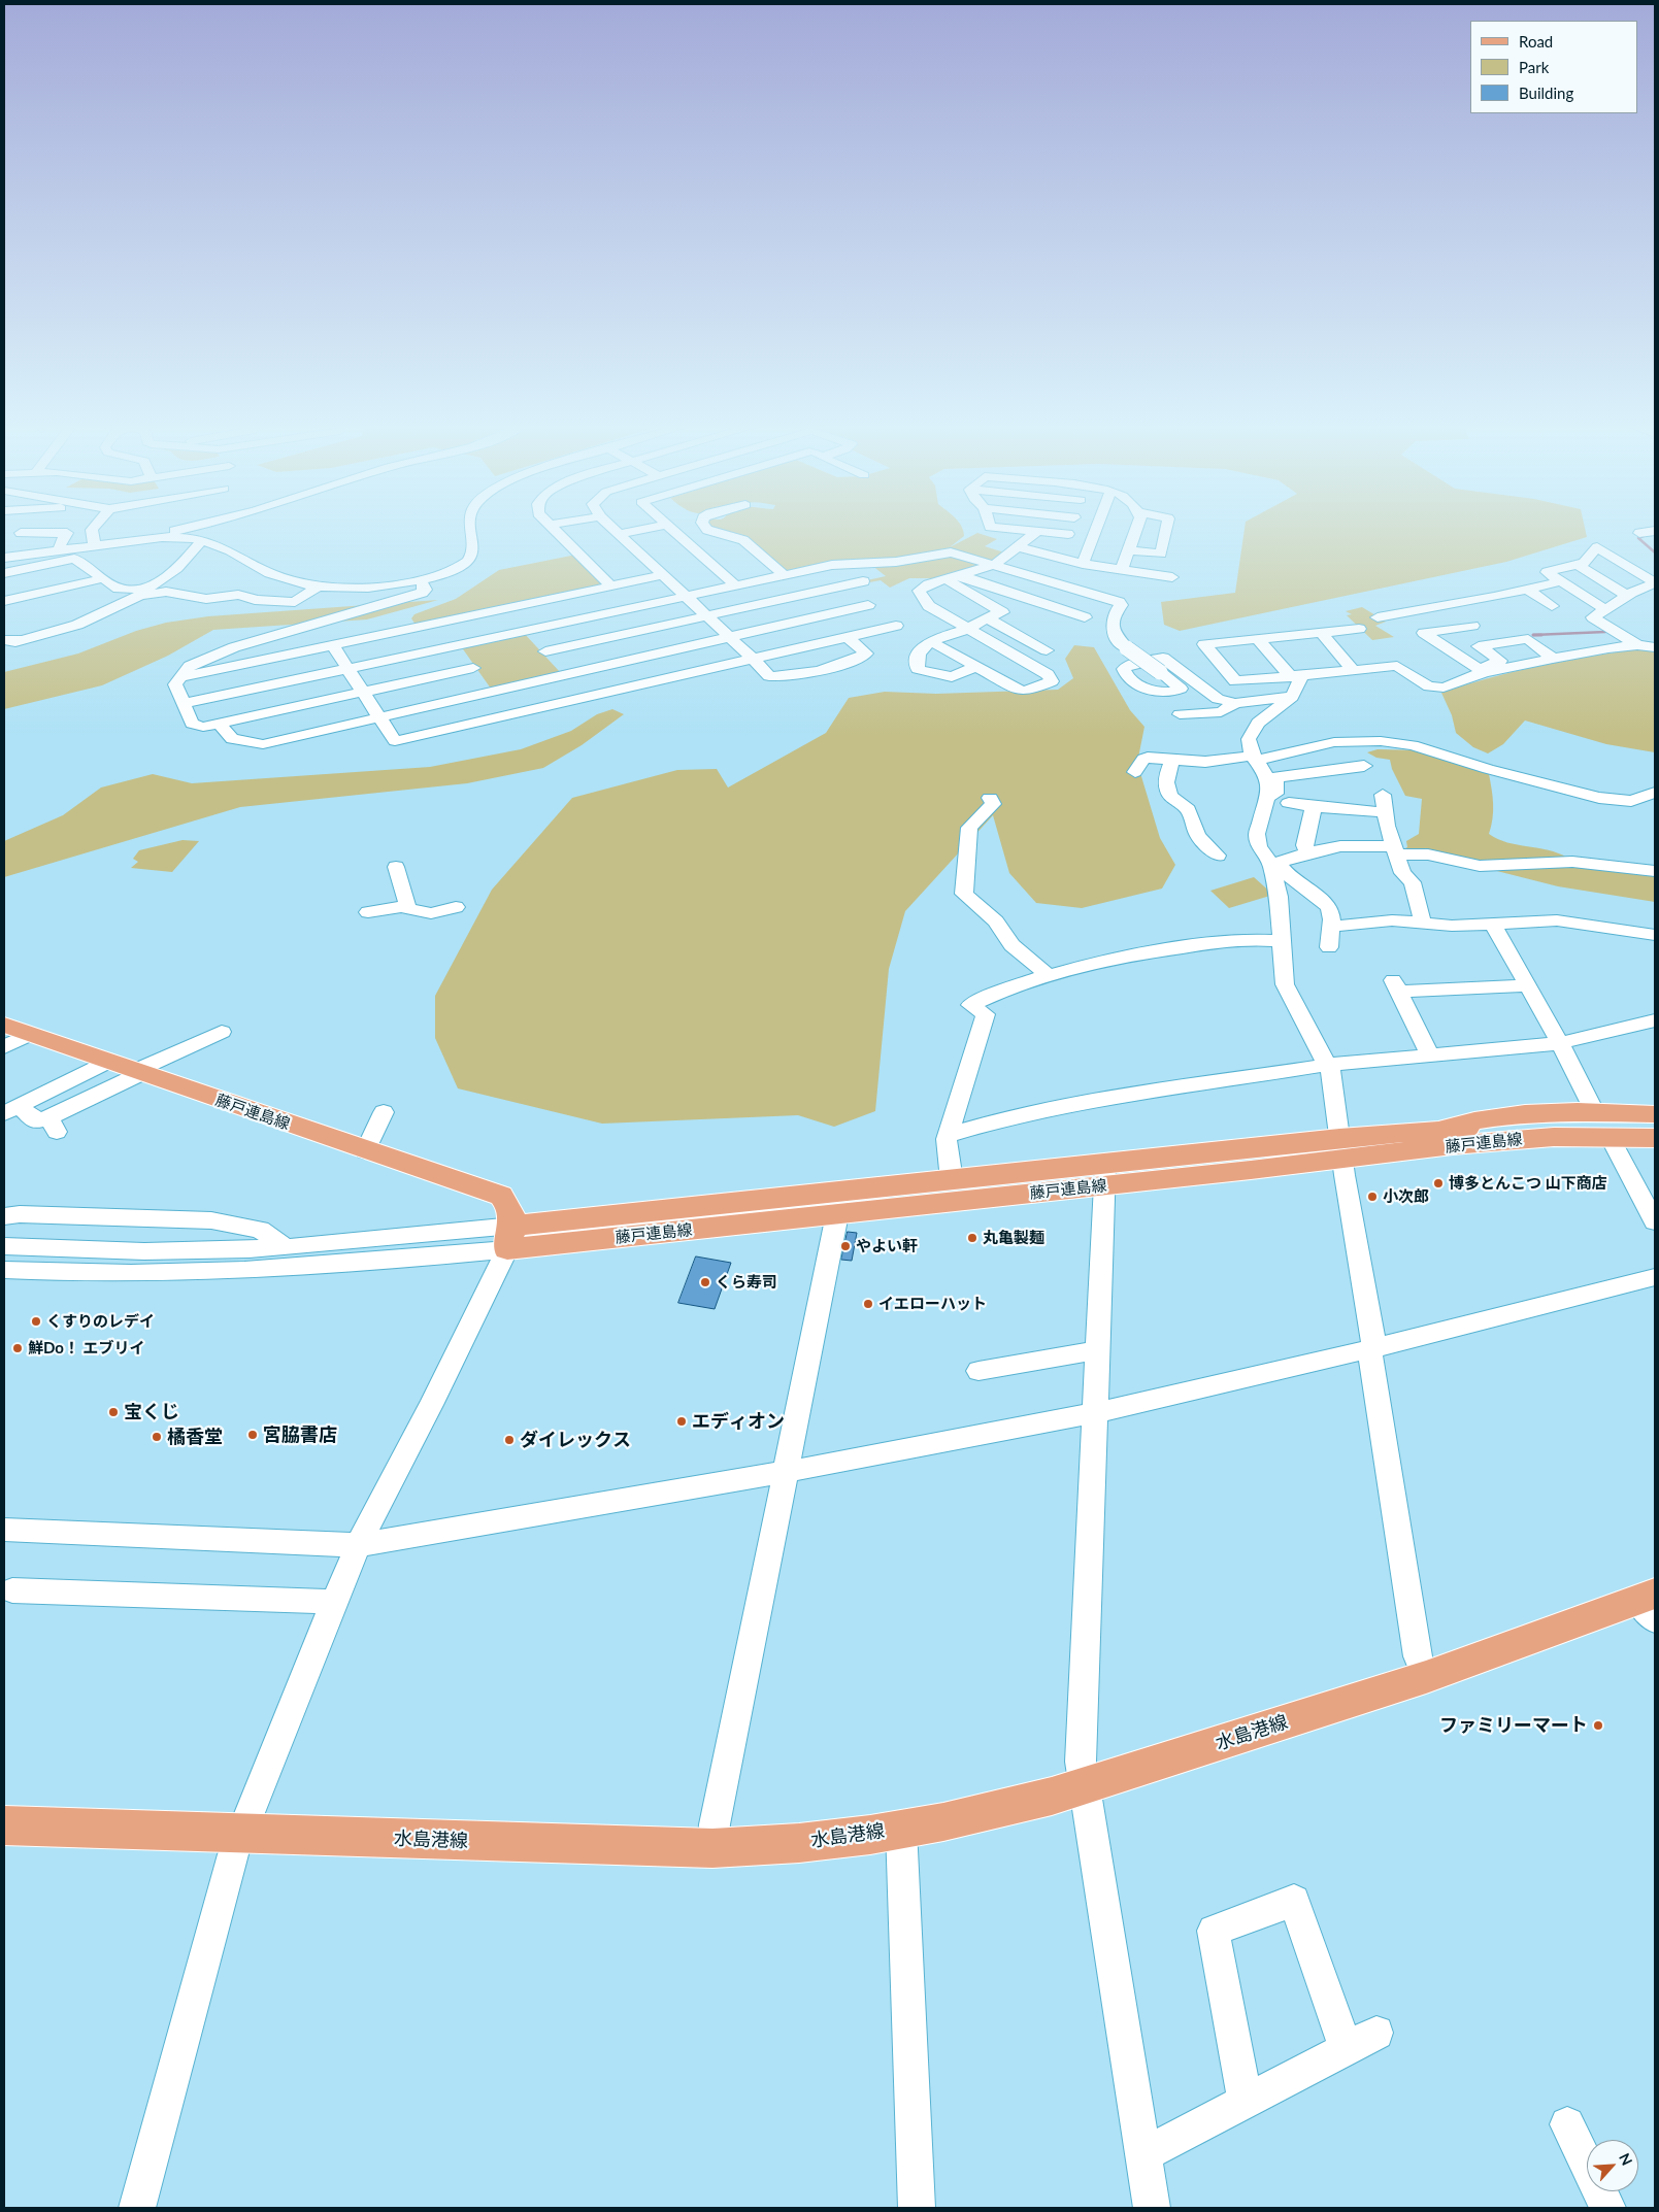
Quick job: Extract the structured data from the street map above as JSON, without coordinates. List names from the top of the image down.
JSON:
{
  "streets": {
    "main road": ["藤戸連島線", "水島港線"]
  },
  "places": [
    "博多とんこつ 山下商店",
    "小次郎",
    "丸亀製麺",
    "やよい軒",
    "くら寿司",
    "イエローハット",
    "くすりのレデイ",
    "鮮Do！ エブリイ",
    "宝くじ",
    "エディオン",
    "宮脇書店",
    "橘香堂",
    "ダイレックス",
    "ファミリーマート"
  ],
  "legend": ["Road", "Park", "Building"],
  "north": "top right"
}
